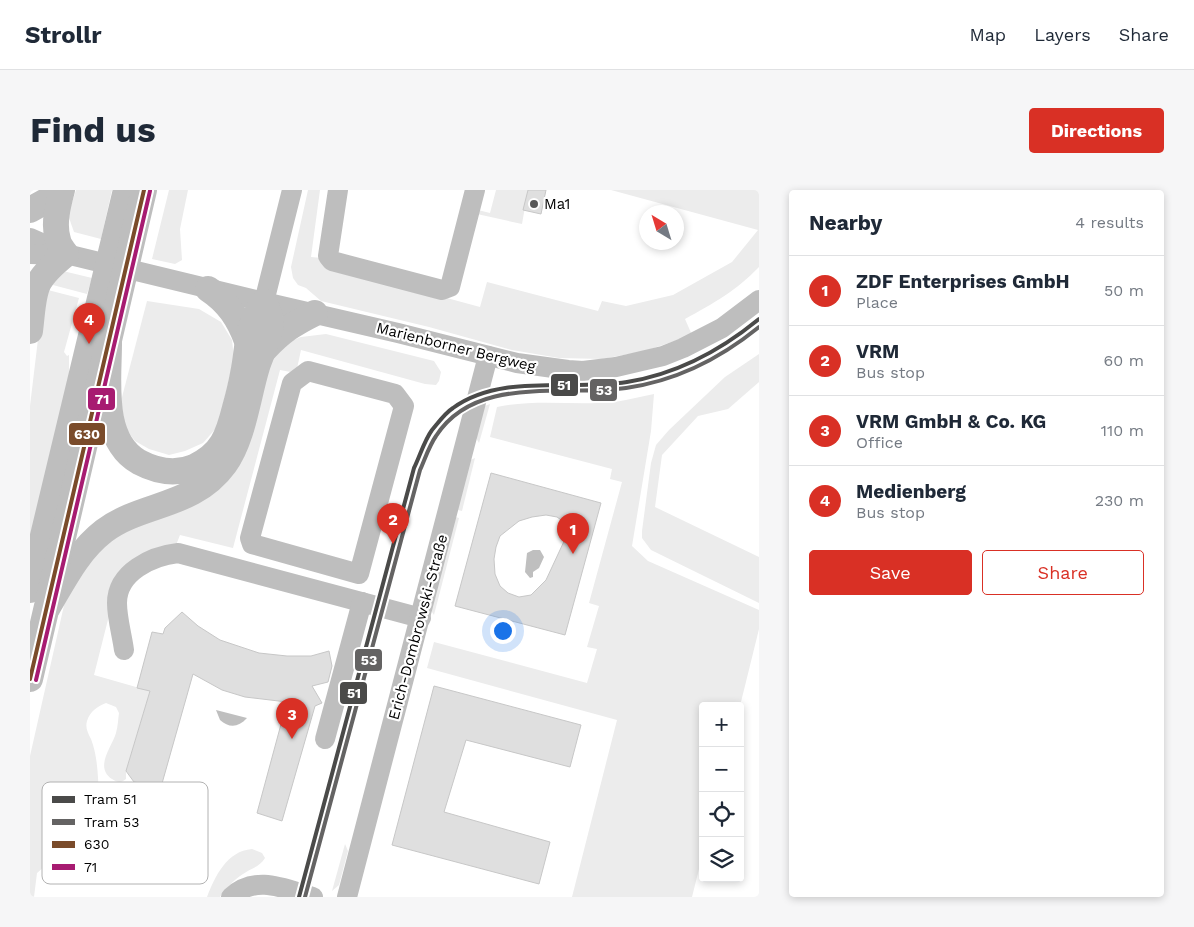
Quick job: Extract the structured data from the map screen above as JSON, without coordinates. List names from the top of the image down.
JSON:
{
  "streets": {
    "street": ["Marienborner Bergweg", "Erich-Dombrowski-Straße"]
  },
  "crossings": [
    ["Marienborner Bergweg", "Erich-Dombrowski-Straße"]
  ],
  "places": ["Ma1"],
  "lines": [
    "transit line 630",
    "transit line 71",
    "tram line 51",
    "tram line 53"
  ],
  "legend": [
    "Tram 51",
    "Tram 53",
    "630",
    "71"
  ],
  "north": "top left",
  "page": {
    "header": "Strollr",
    "nav": ["Map", "Layers", "Share"],
    "buttons": [
      "Directions",
      ["Save", "Share"]
    ],
    "title": "Find us",
    "heading": ["Nearby", "4 results"],
    "list": [
      {
        "mark": "1",
        "name": "ZDF Enterprises GmbH",
        "note": "Place",
        "value": "50 m"
      },
      {
        "mark": "2",
        "name": "VRM",
        "note": "Bus stop",
        "value": "60 m"
      },
      {
        "mark": "3",
        "name": "VRM GmbH & Co. KG",
        "note": "Office",
        "value": "110 m"
      },
      {
        "mark": "4",
        "name": "Medienberg",
        "note": "Bus stop",
        "value": "230 m"
      }
    ],
    "pins": [
      "4",
      "2",
      "1",
      "3"
    ],
    "map_buttons": ["+", "−"]
  }
}
